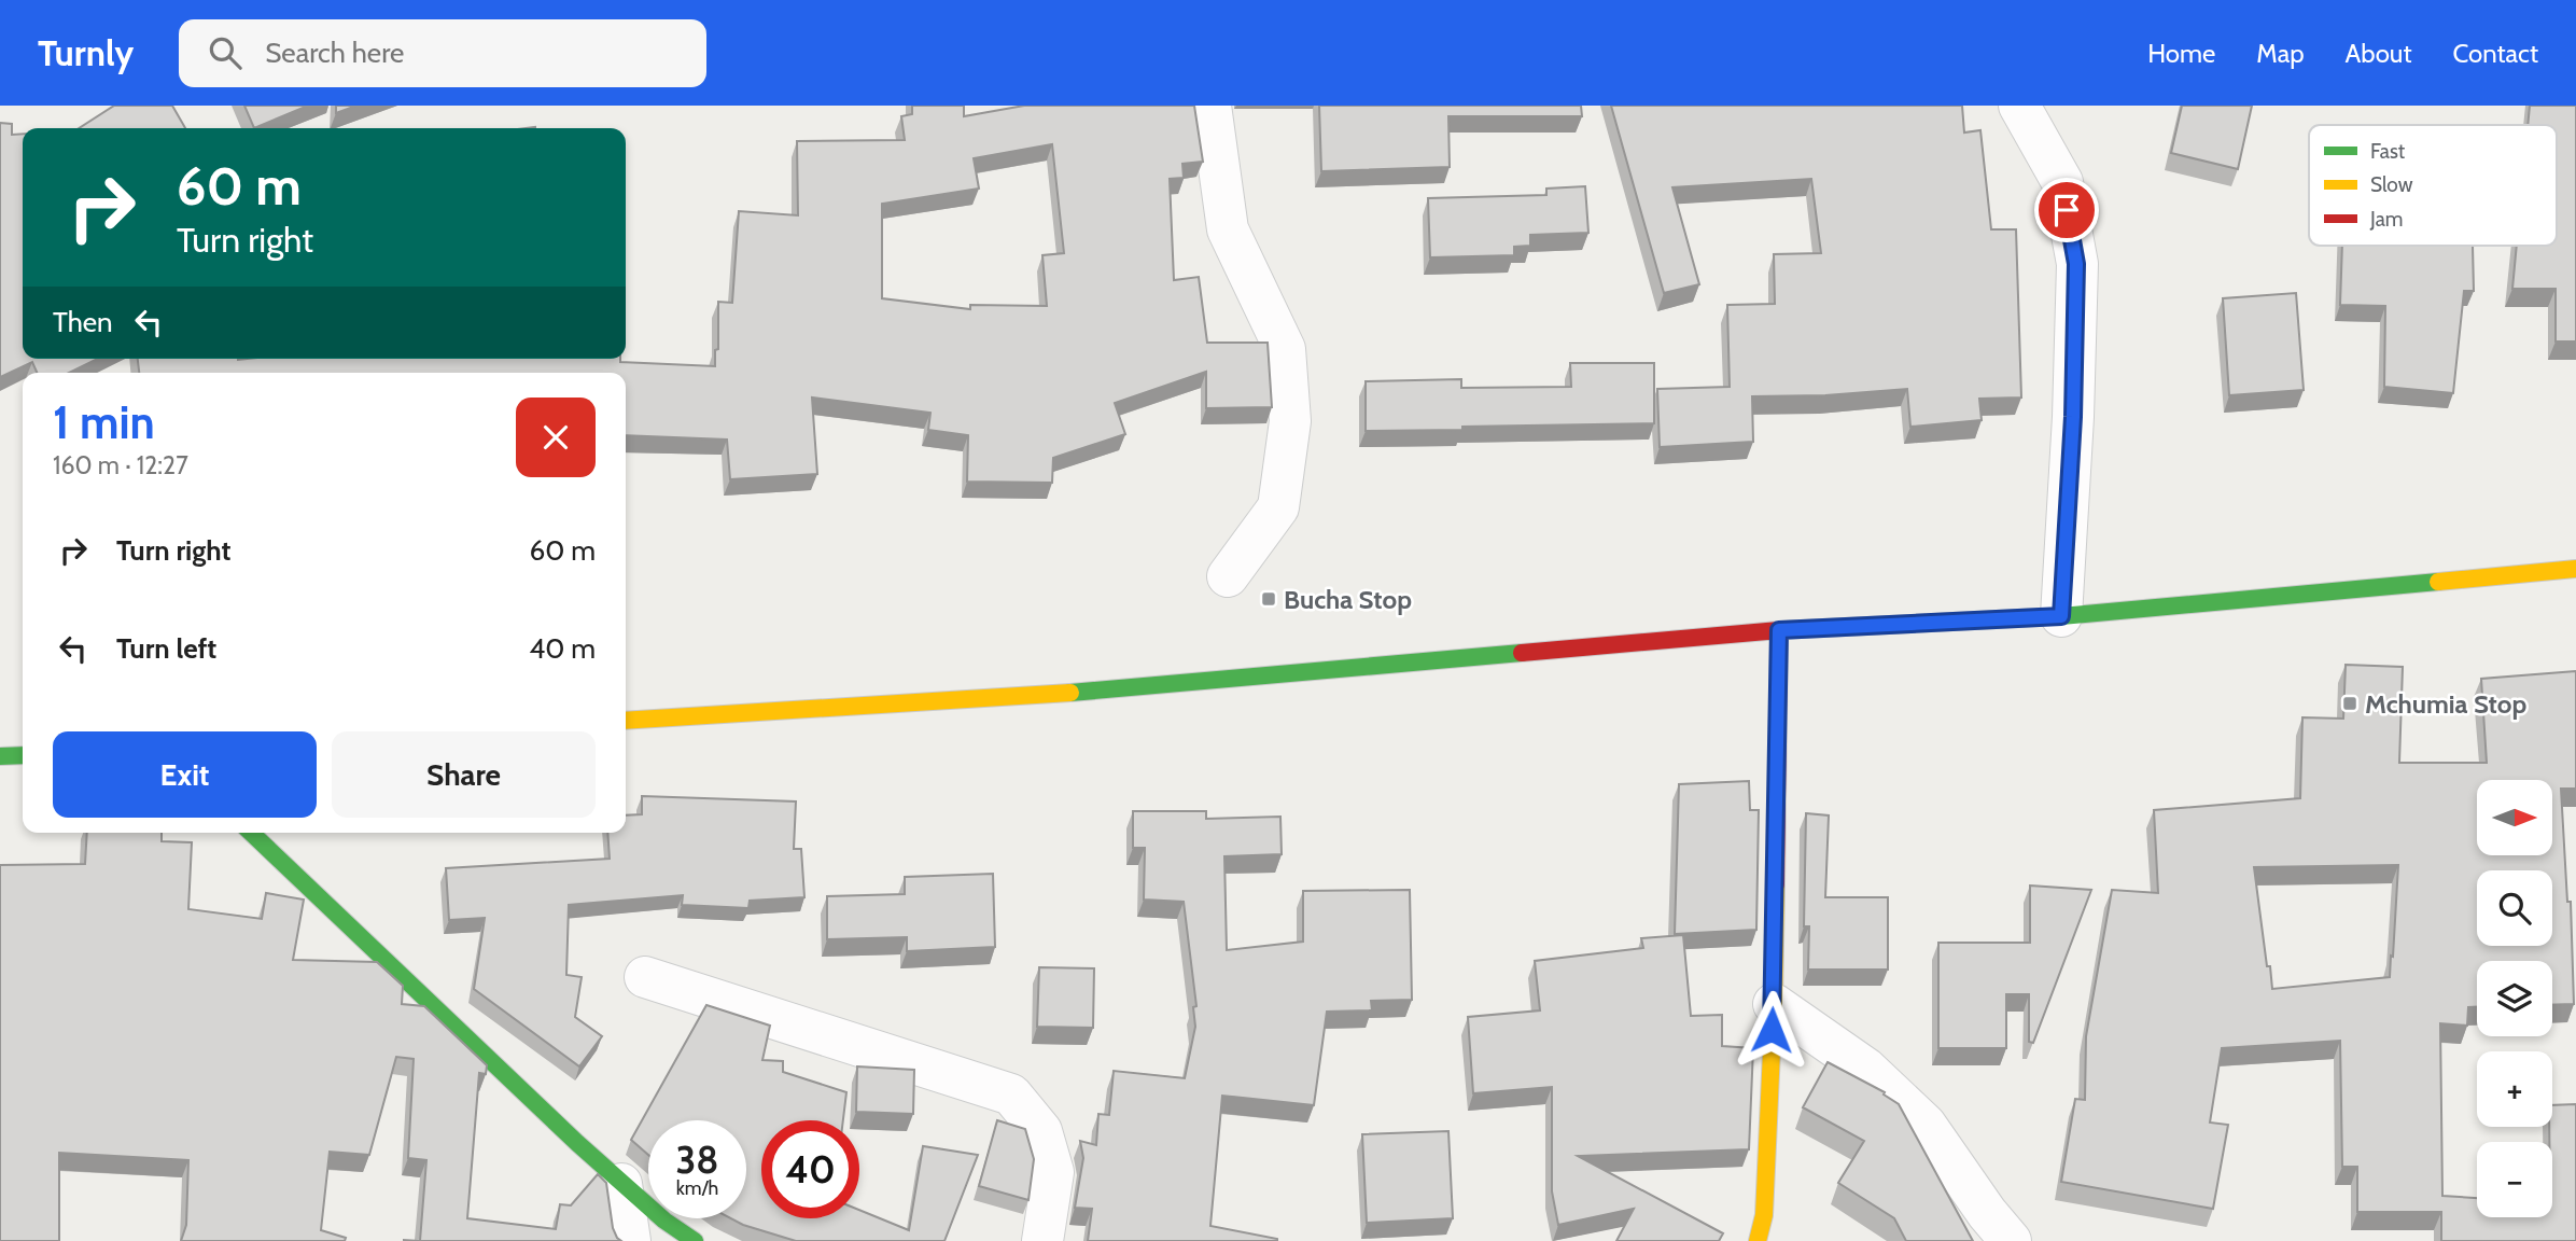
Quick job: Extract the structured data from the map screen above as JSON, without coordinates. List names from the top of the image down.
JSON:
{
  "places": {
    "transit": ["Bucha Stop", "Mchumia Stop"]
  },
  "legend": ["Fast", "Slow", "Jam"],
  "north": "right",
  "page": {
    "header": "Turnly",
    "search": "Search here",
    "nav": [
      "Home",
      "Map",
      "About",
      "Contact"
    ],
    "turn": ["60 m", "Turn right"],
    "then": "Then",
    "heading": ["1 min", "160 m · 12:27"],
    "list": [
      {
        "name": "Turn right",
        "value": "60 m"
      },
      {
        "name": "Turn left",
        "value": "40 m"
      }
    ],
    "buttons": ["Exit", "Share"],
    "map_buttons": ["+", "−"],
    "speed": "38 km/h",
    "limit": "40"
  }
}
